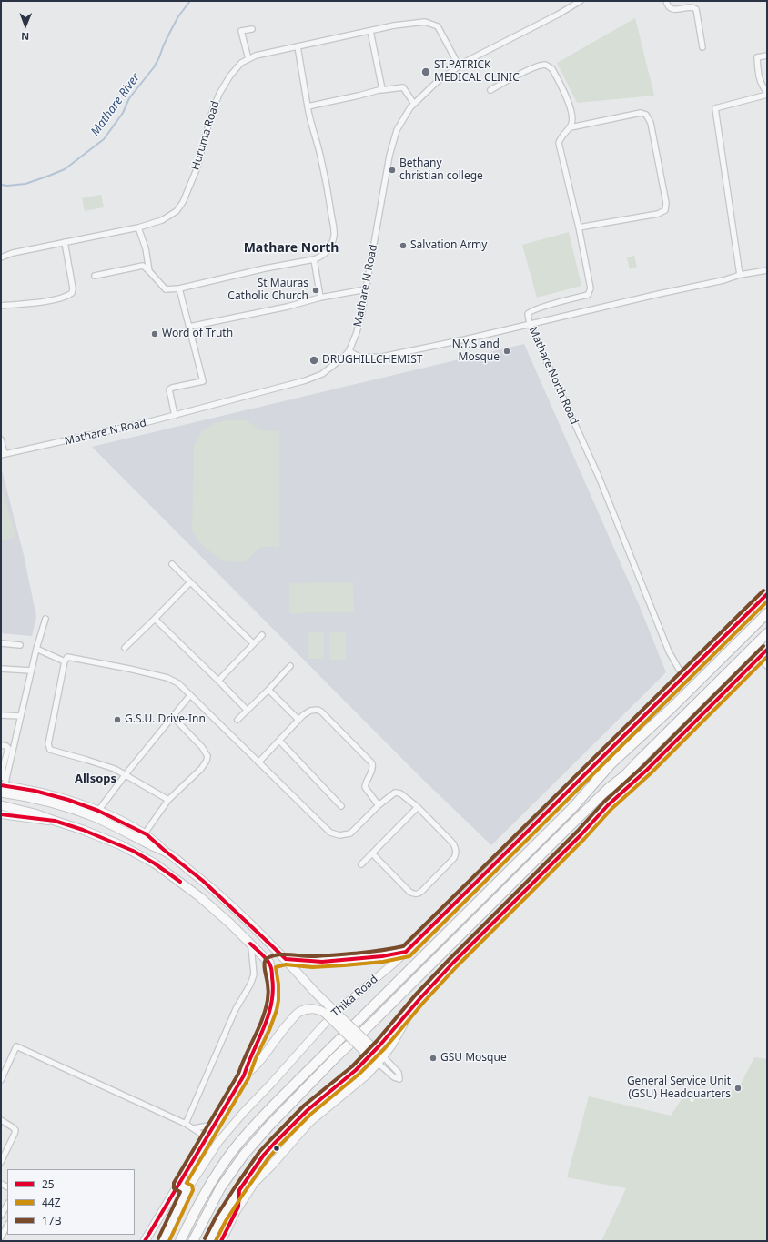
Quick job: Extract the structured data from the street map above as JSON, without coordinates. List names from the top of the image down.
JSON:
{
  "streets": {
    "highway": ["Thika Road"],
    "street": ["Huruma Road", "Mathare N Road", "Mathare North Road"]
  },
  "crossings": [
    ["Huruma Road", "Mathare N Road"],
    ["Mathare North Road", "Thika Road"]
  ],
  "districts": ["Mathare North", "Allsops"],
  "water": ["Mathare River"],
  "places": [
    "ST.PATRICK MEDICAL CLINIC",
    "Bethany christian college",
    "Salvation Army",
    "St Mauras Catholic Church",
    "Word of Truth",
    "N.Y.S and Mosque",
    "DRUGHILLCHEMIST",
    "G.S.U. Drive-Inn",
    "GSU Mosque",
    "General Service Unit (GSU) Headquarters"
  ],
  "lines": ["transit line 17B", "transit line 25", "transit line 44Z"],
  "legend": ["25", "44Z", "17B"],
  "north": "bottom"
}
